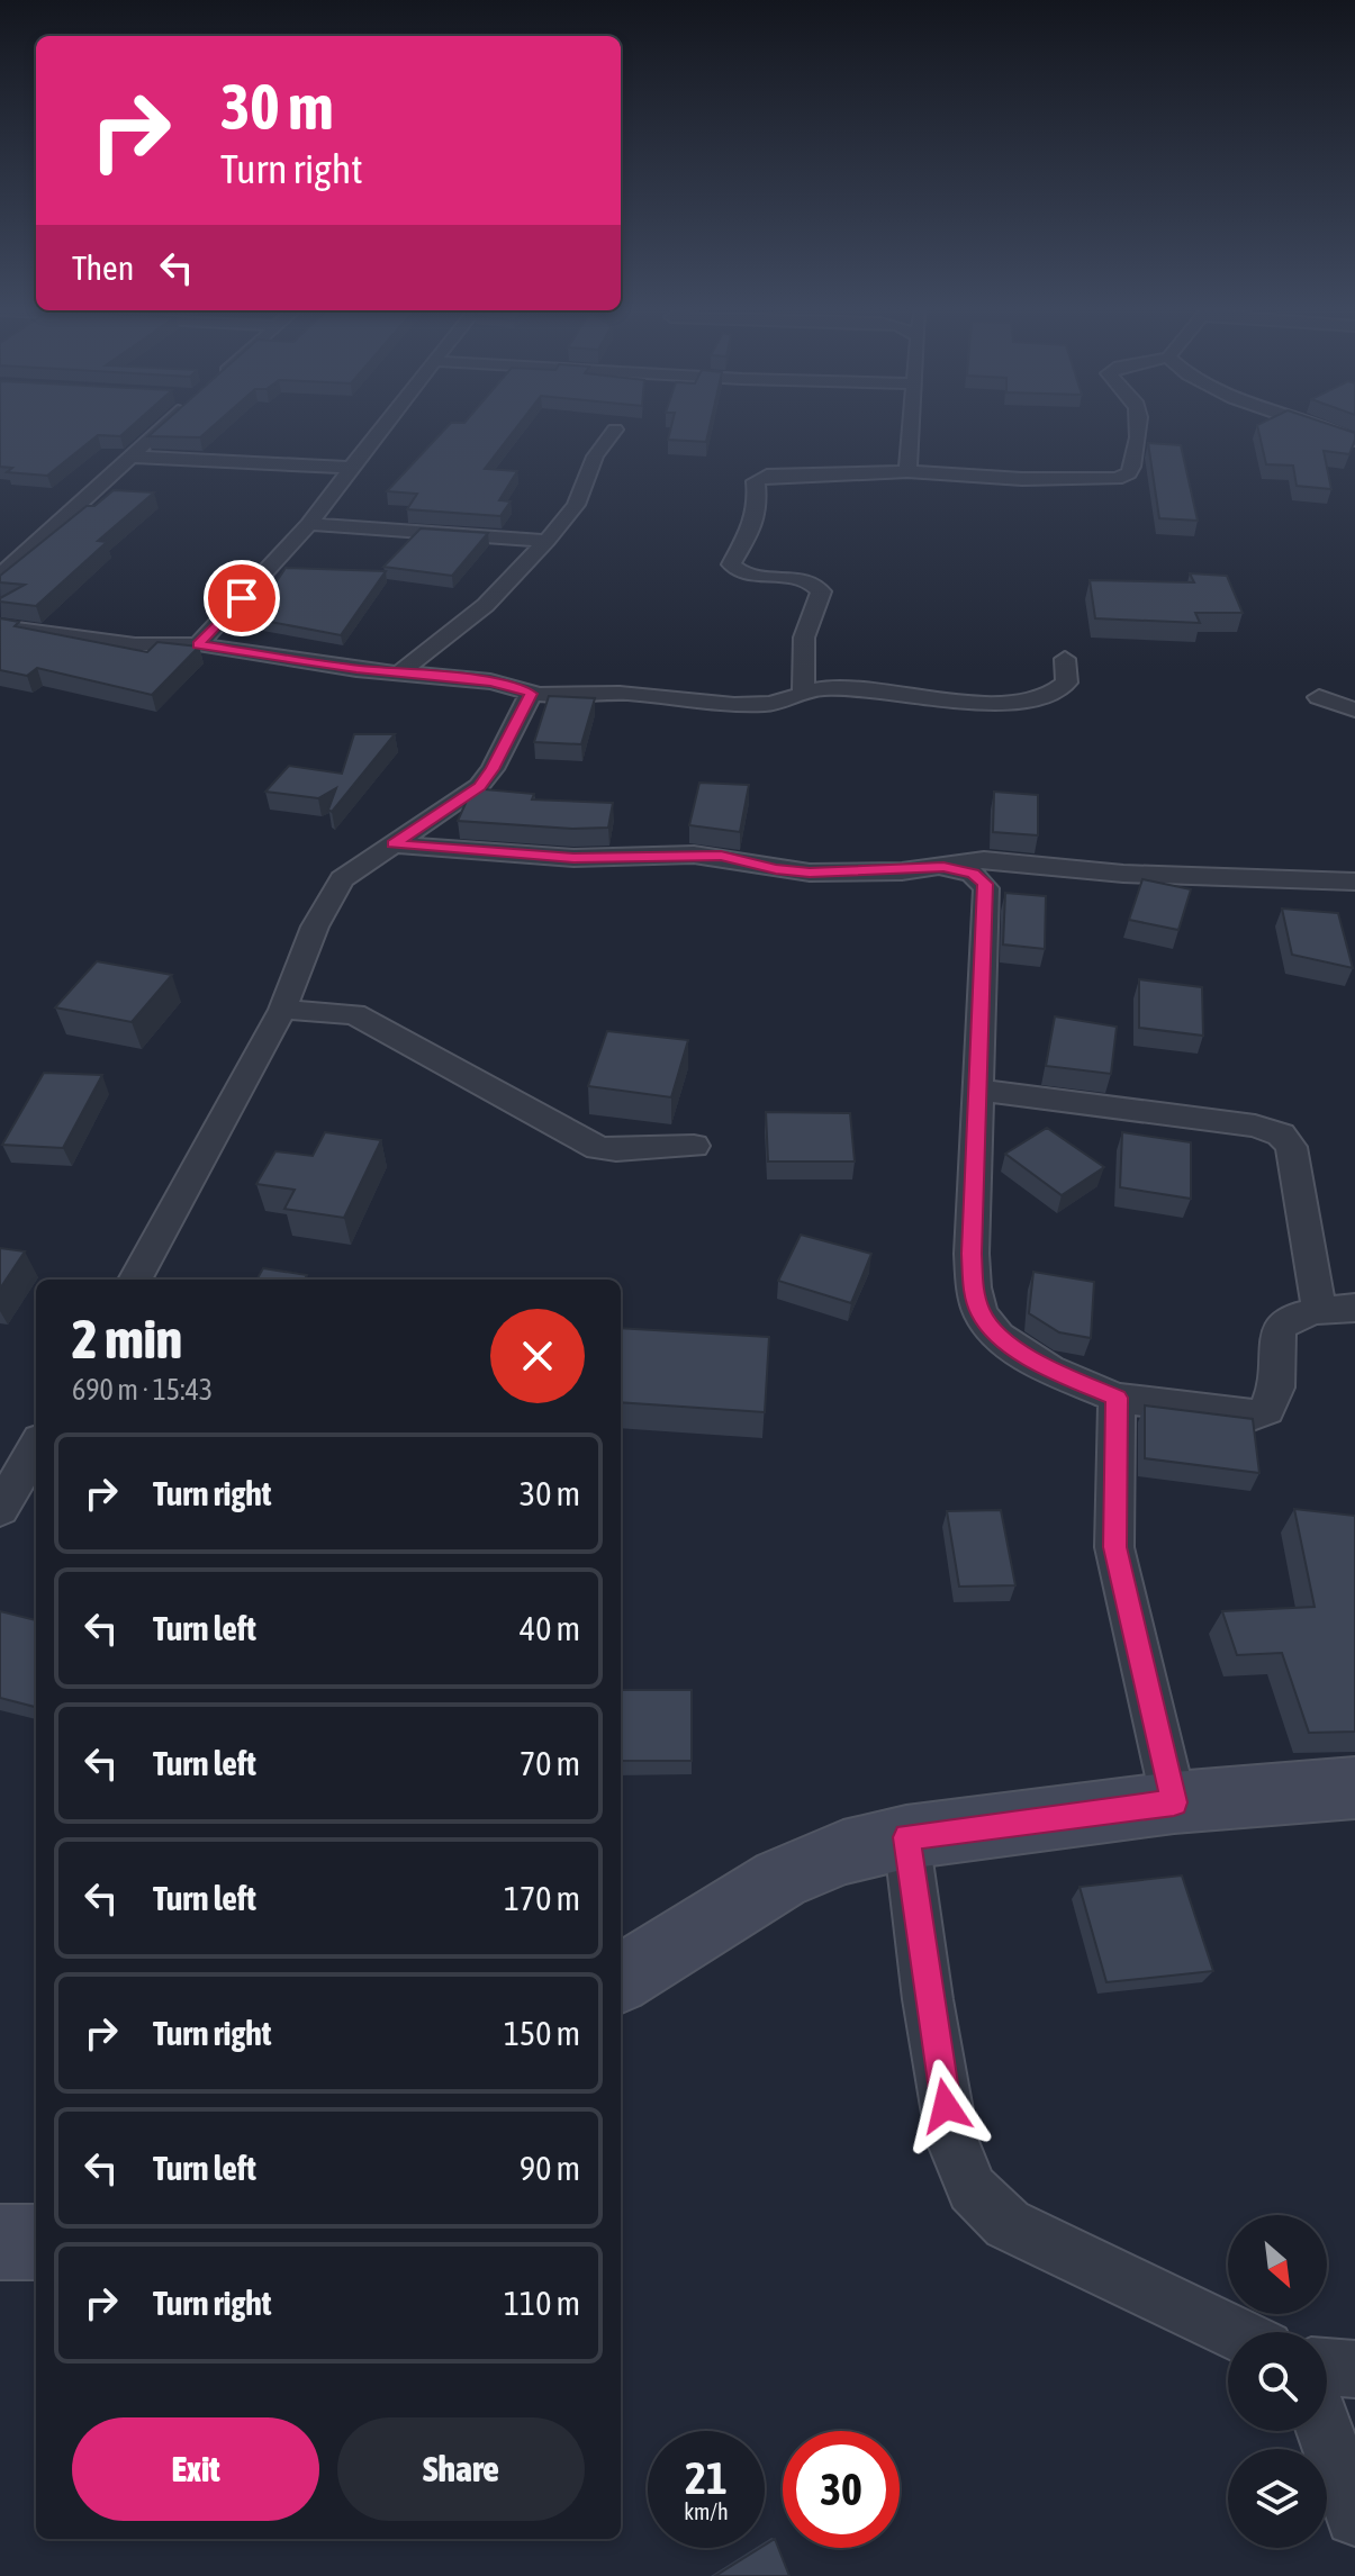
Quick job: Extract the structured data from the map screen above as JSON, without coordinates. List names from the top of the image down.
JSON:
{
  "north": "bottom right",
  "page": {
    "turn": ["30 m", "Turn right"],
    "then": "Then",
    "heading": ["2 min", "690 m · 15:43"],
    "list": [
      {
        "name": "Turn right",
        "value": "30 m"
      },
      {
        "name": "Turn left",
        "value": "40 m"
      },
      {
        "name": "Turn left",
        "value": "70 m"
      },
      {
        "name": "Turn left",
        "value": "170 m"
      },
      {
        "name": "Turn right",
        "value": "150 m"
      },
      {
        "name": "Turn left",
        "value": "90 m"
      },
      {
        "name": "Turn right",
        "value": "110 m"
      }
    ],
    "buttons": ["Exit", "Share"],
    "speed": "21 km/h",
    "limit": "30"
  }
}
